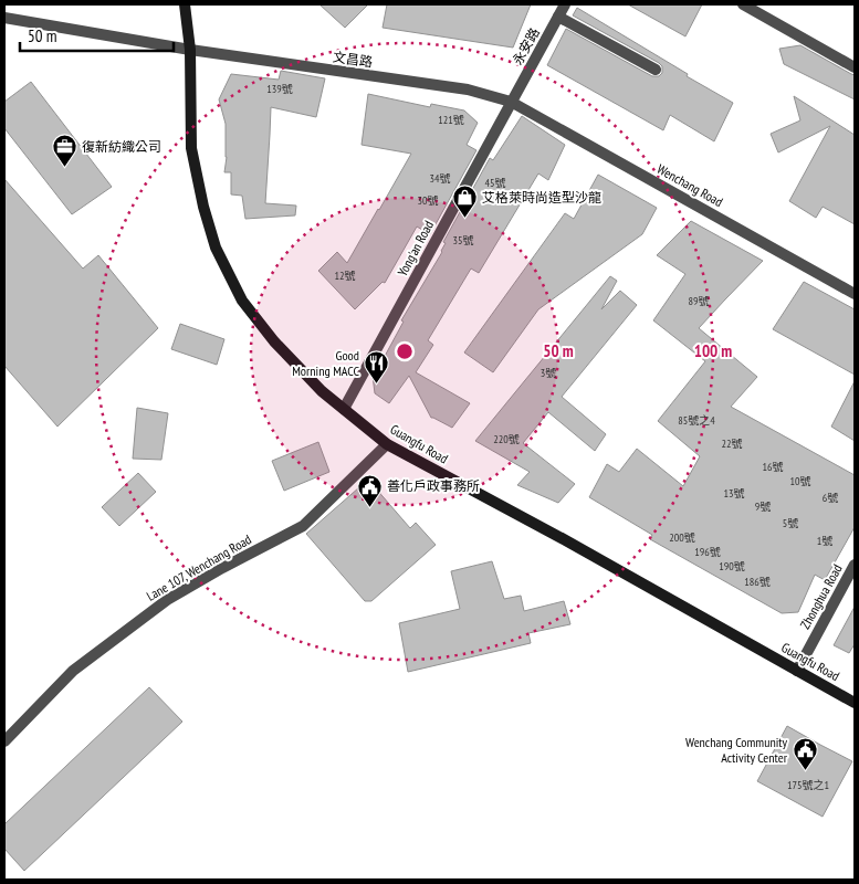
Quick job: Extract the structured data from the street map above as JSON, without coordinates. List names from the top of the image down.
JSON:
{
  "streets": {
    "main road": ["Guangfu Road"],
    "street": [
      "永安路",
      "文昌路",
      "Wenchang Road",
      "Yong'an Road",
      "Lane 107, Wenchang Road",
      "Zhonghua Road"
    ]
  },
  "crossings": [
    ["永安路", "文昌路"],
    ["永安路", "Wenchang Road"],
    ["永安路", "Yong'an Road"],
    ["文昌路", "Wenchang Road"],
    ["文昌路", "Yong'an Road"],
    ["文昌路", "Guangfu Road"],
    ["Wenchang Road", "Yong'an Road"],
    ["Yong'an Road", "Guangfu Road"],
    ["Guangfu Road", "Lane 107, Wenchang Road"],
    ["Guangfu Road", "Zhonghua Road"]
  ],
  "places": {
    "office": ["復新紡織公司"],
    "shop": ["艾格萊時尚造型沙龍"],
    "restaurant": ["Good Morning MACC"],
    "public building": ["善化戶政事務所", "Wenchang Community Activity Center"]
  },
  "house_numbers": [
    "139號",
    "121號",
    "34號",
    "45號",
    "30號",
    "35號",
    "12號",
    "89號",
    "3號",
    "85號之4",
    "220號",
    "22號",
    "16號",
    "10號",
    "13號",
    "6號",
    "9號",
    "5號",
    "200號",
    "1號",
    "196號",
    "190號",
    "186號",
    "175號之1"
  ],
  "scale_bar": "50 m",
  "rings": ["50 m", "100 m"]
}
